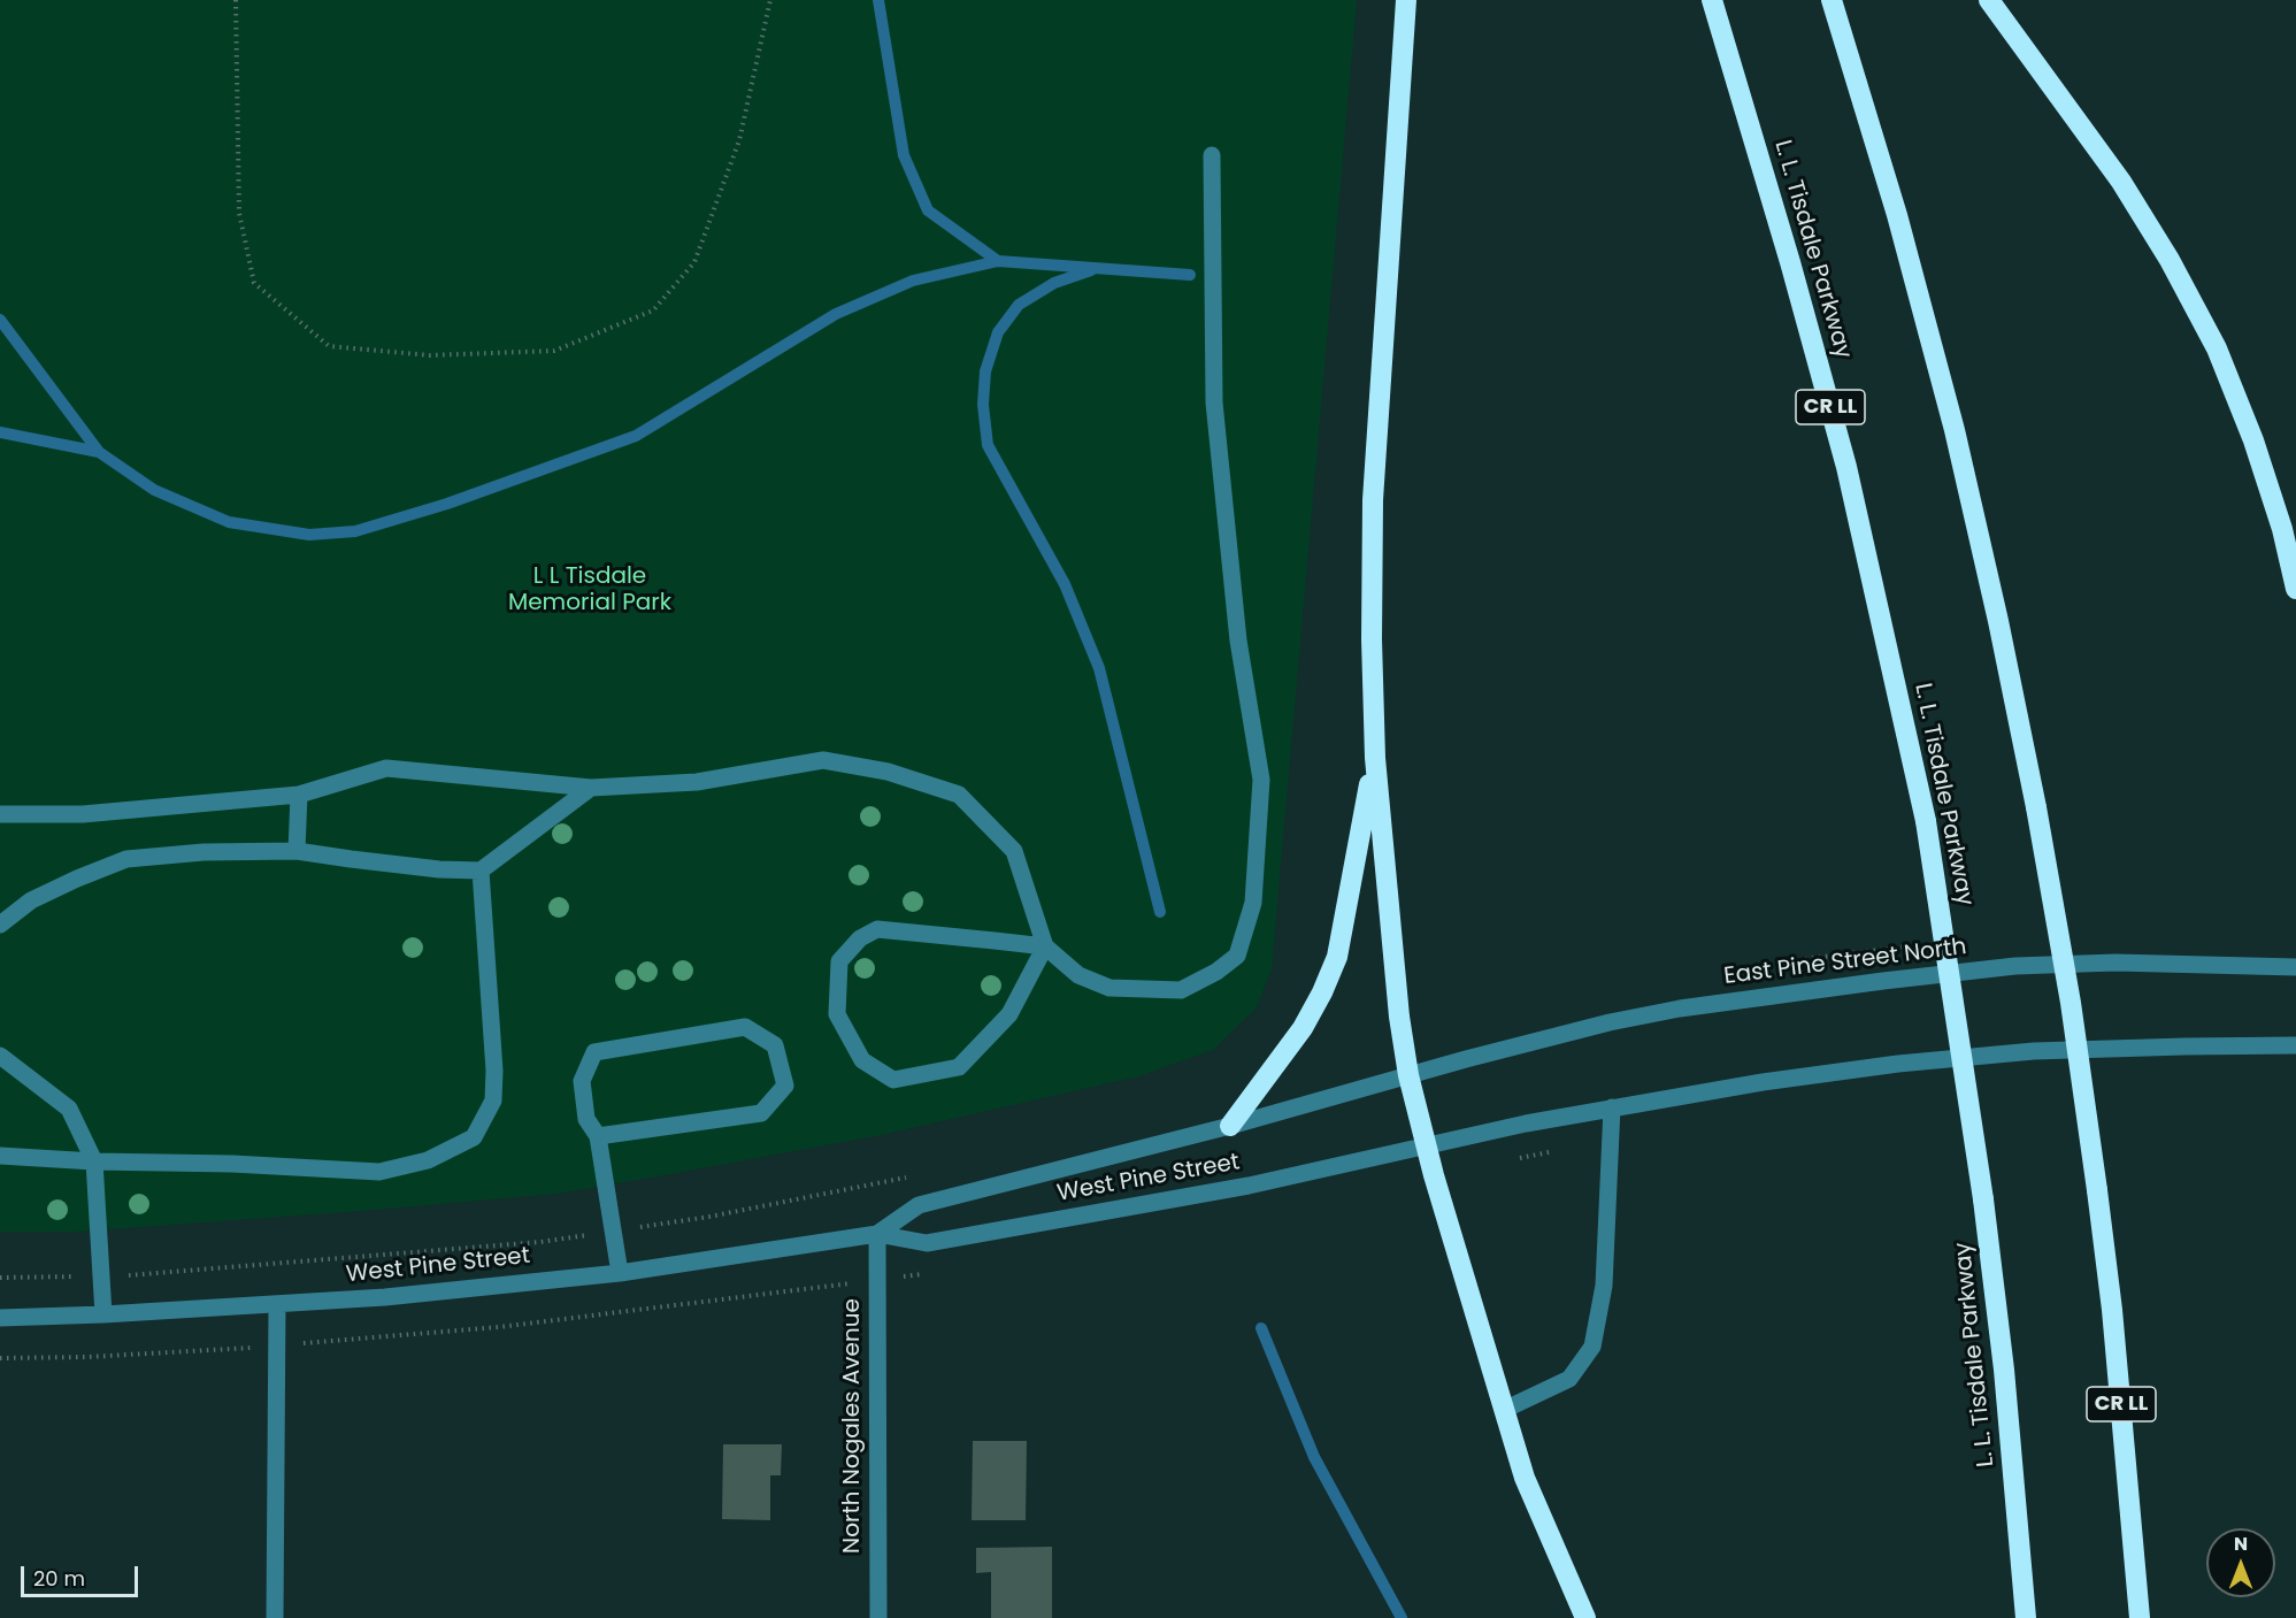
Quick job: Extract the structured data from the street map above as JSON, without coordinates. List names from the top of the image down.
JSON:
{
  "streets": {
    "highway": ["L. L. Tisdale Parkway", "CR LL"],
    "street": ["East Pine Street North", "West Pine Street", "North Nogales Avenue"]
  },
  "crossings": [
    ["East Pine Street North", "West Pine Street"],
    ["West Pine Street", "North Nogales Avenue"]
  ],
  "parks": ["L L Tisdale Memorial Park"],
  "scale_bar": "20 m",
  "north": "top"
}
